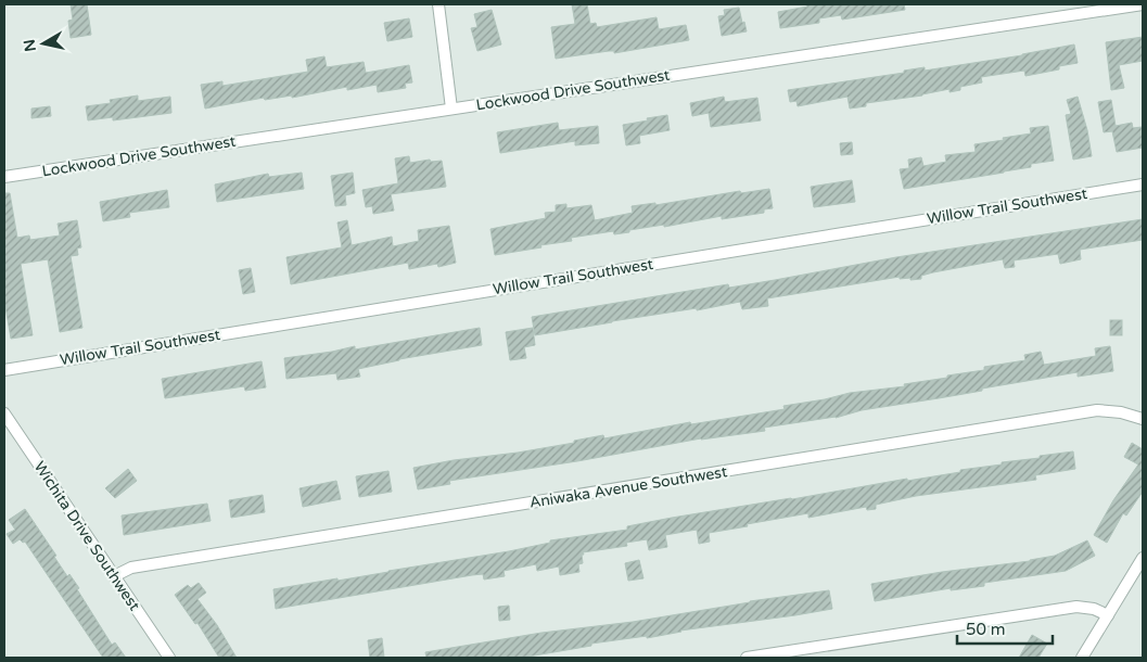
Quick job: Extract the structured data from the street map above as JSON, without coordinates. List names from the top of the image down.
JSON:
{
  "streets": {
    "street": [
      "Lockwood Drive Southwest",
      "Willow Trail Southwest",
      "Aniwaka Avenue Southwest",
      "Wichita Drive Southwest"
    ]
  },
  "crossings": [
    ["Aniwaka Avenue Southwest", "Wichita Drive Southwest"]
  ],
  "scale_bar": "50 m",
  "north": "left"
}
